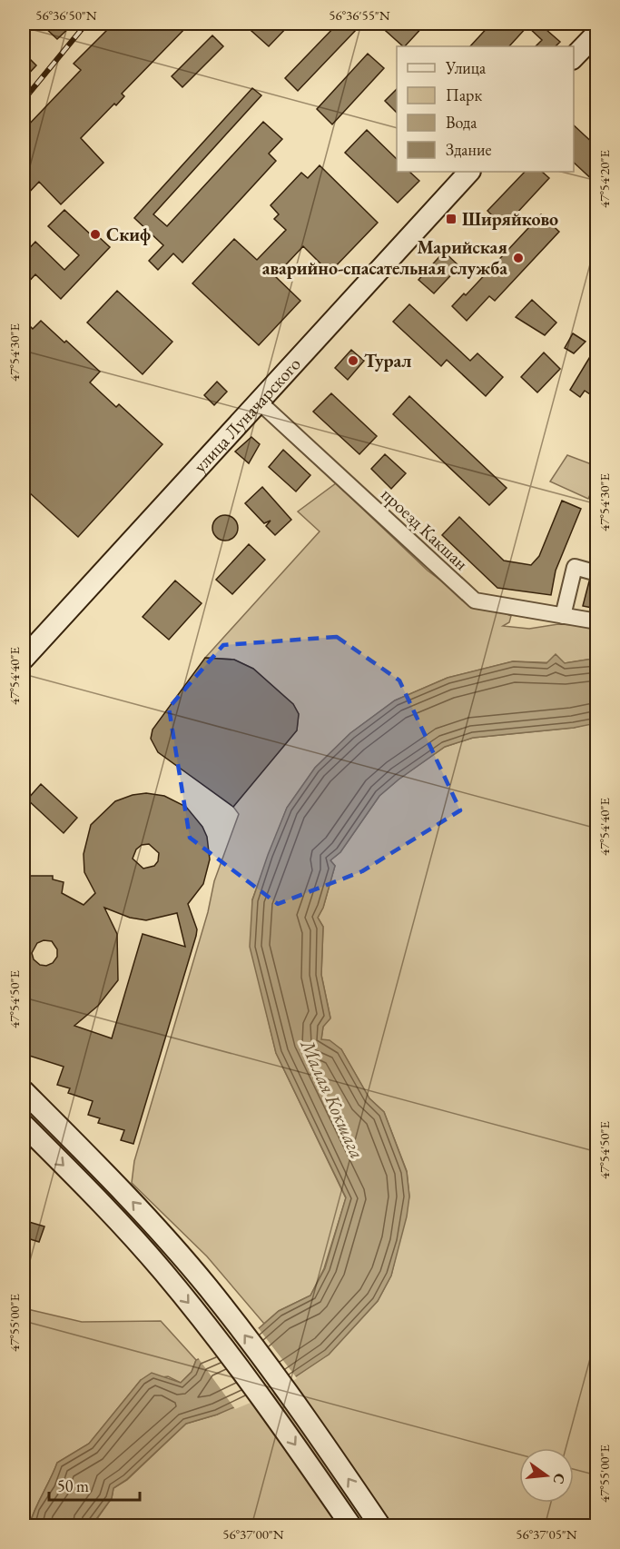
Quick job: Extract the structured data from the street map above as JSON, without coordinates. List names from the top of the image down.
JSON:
{
  "streets": {
    "main road": ["улица Луначарского"],
    "street": ["проезд Какшан"]
  },
  "crossings": [
    ["улица Луначарского", "проезд Какшан"]
  ],
  "water": ["Малая Кокшага"],
  "places": {
    "transit": ["Ширяйково"],
    "other": ["Скиф", "Марийская аварийно-спасательная служба", "Турал"]
  },
  "legend": [
    "Улица",
    "Парк",
    "Вода",
    "Здание"
  ],
  "scale_bar": "50 m",
  "north": "right",
  "coordinates": [
    "56°36'50\"N",
    "56°36'55\"N",
    "47°54'20\"E",
    "47°54'30\"E",
    "47°54'40\"E",
    "47°54'50\"E",
    "47°55'00\"E",
    "56°37'00\"N",
    "56°37'05\"N"
  ]
}
